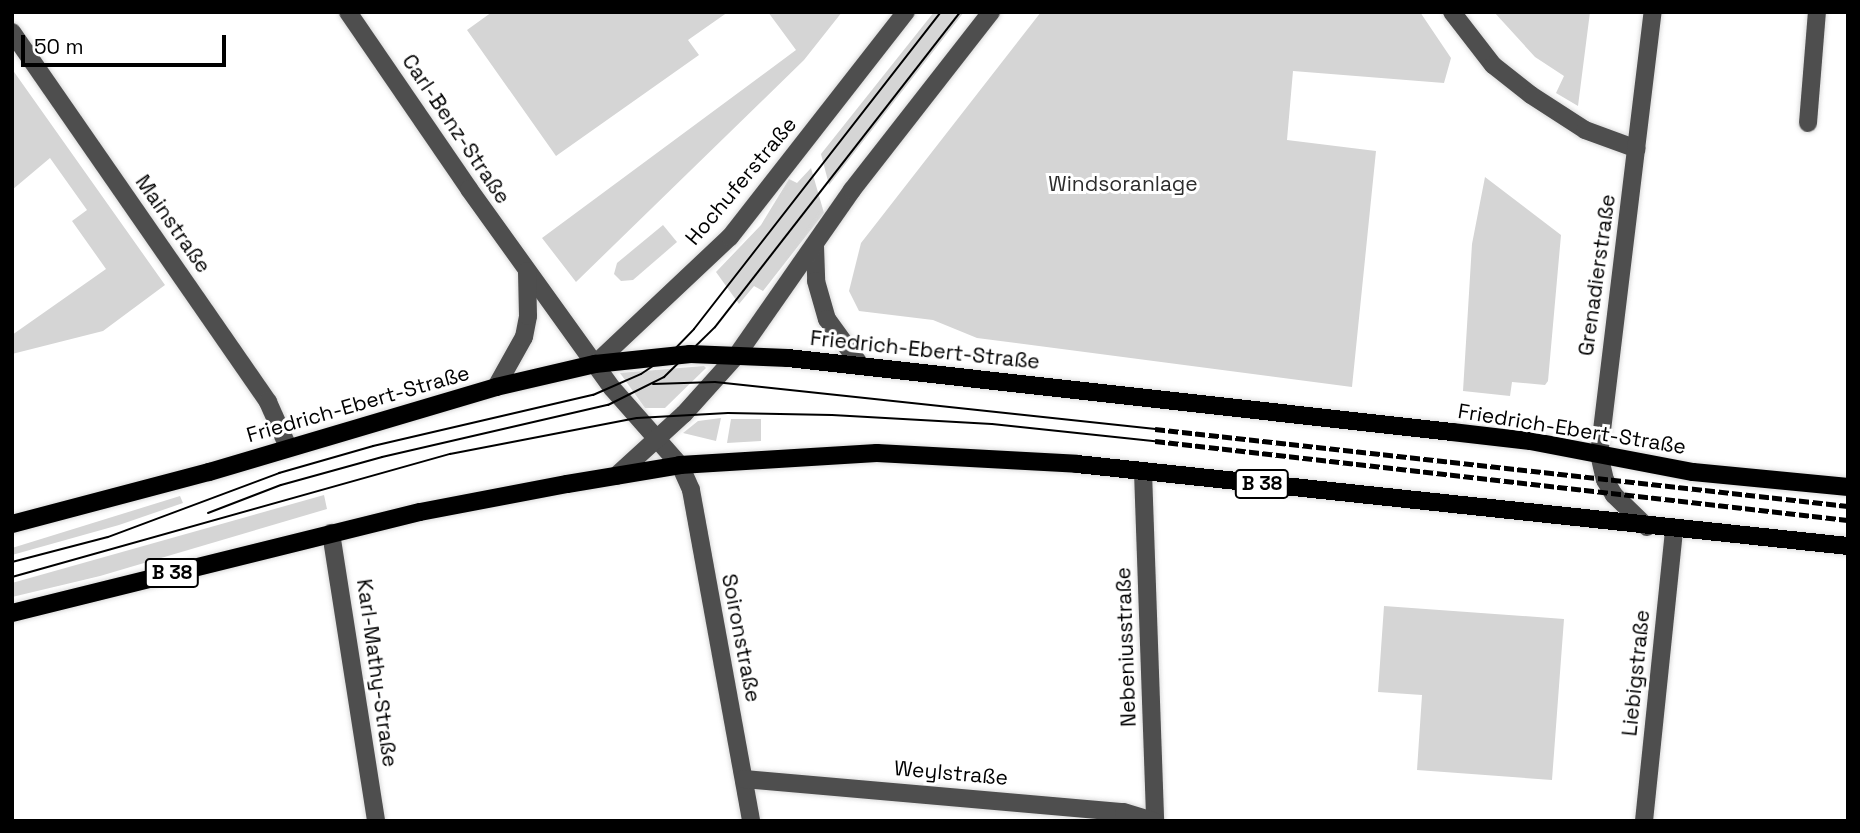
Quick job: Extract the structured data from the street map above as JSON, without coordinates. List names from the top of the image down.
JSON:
{
  "streets": {
    "main road": ["Friedrich-Ebert-Straße", "B 38"],
    "street": [
      "Carl-Benz-Straße",
      "Hochuferstraße",
      "Mainstraße",
      "Grenadierstraße",
      "Soironstraße",
      "Nebeniusstraße",
      "Karl-Mathy-Straße",
      "Liebigstraße",
      "Weylstraße"
    ]
  },
  "crossings": [
    ["Carl-Benz-Straße", "Hochuferstraße"],
    ["Carl-Benz-Straße", "Friedrich-Ebert-Straße"],
    ["Carl-Benz-Straße", "B 38"],
    ["Carl-Benz-Straße", "Soironstraße"],
    ["Hochuferstraße", "Friedrich-Ebert-Straße"],
    ["Mainstraße", "Friedrich-Ebert-Straße"],
    ["Grenadierstraße", "Friedrich-Ebert-Straße"],
    ["Grenadierstraße", "B 38"],
    ["B 38", "Soironstraße"],
    ["B 38", "Nebeniusstraße"],
    ["B 38", "Karl-Mathy-Straße"],
    ["B 38", "Liebigstraße"],
    ["Soironstraße", "Weylstraße"],
    ["Nebeniusstraße", "Weylstraße"]
  ],
  "parks": ["Windsoranlage"],
  "scale_bar": "50 m"
}
